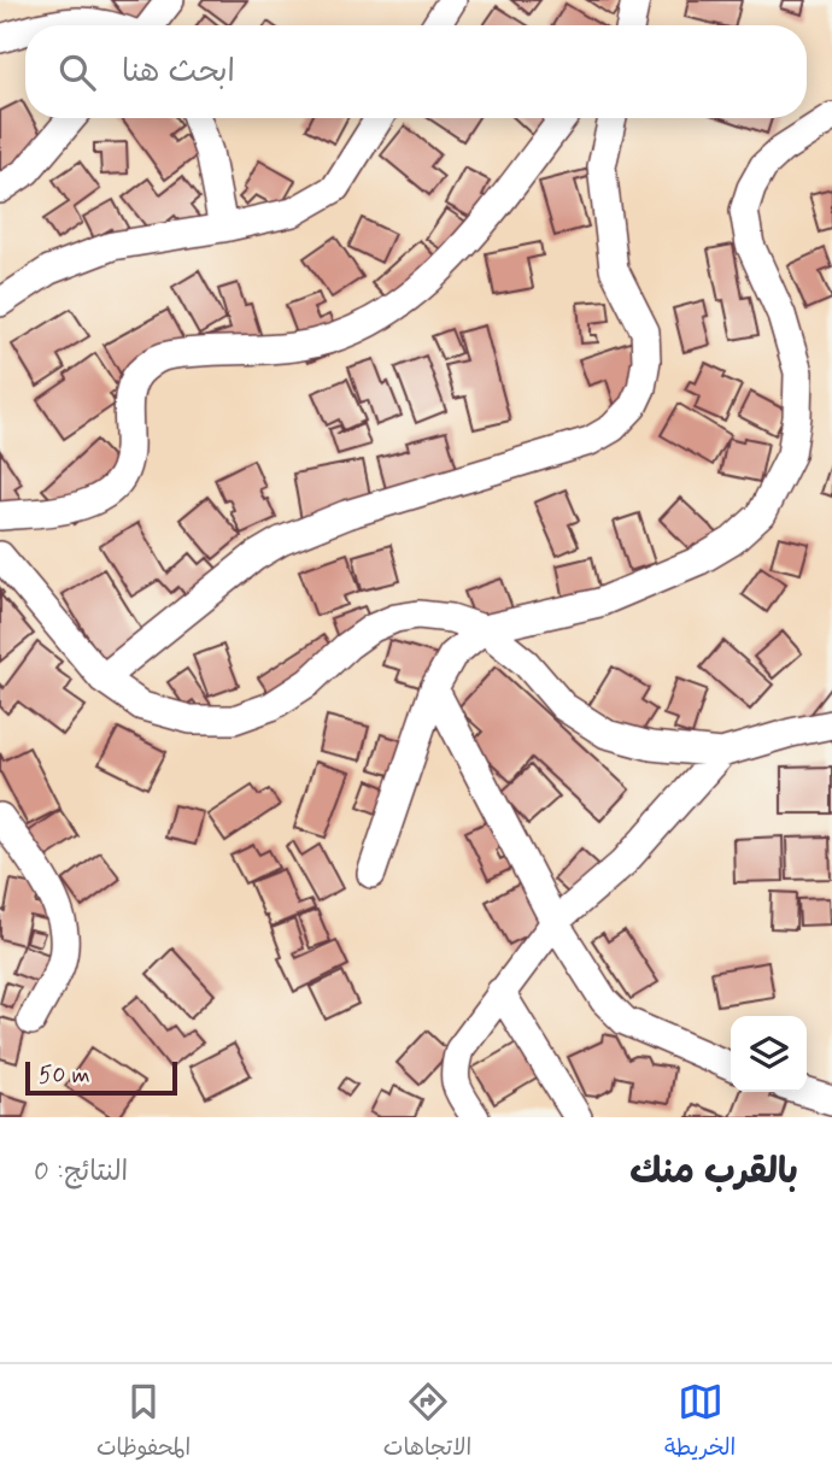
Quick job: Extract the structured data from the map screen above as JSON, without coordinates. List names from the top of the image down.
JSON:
{
  "scale_bar": "50 m",
  "page": {
    "search": "ابحث هنا",
    "scale": "50 m",
    "heading": ["بالقرب منك", "النتائج: 0"],
    "nav": ["الخريطة", "الاتجاهات", "المحفوظات"]
  }
}
